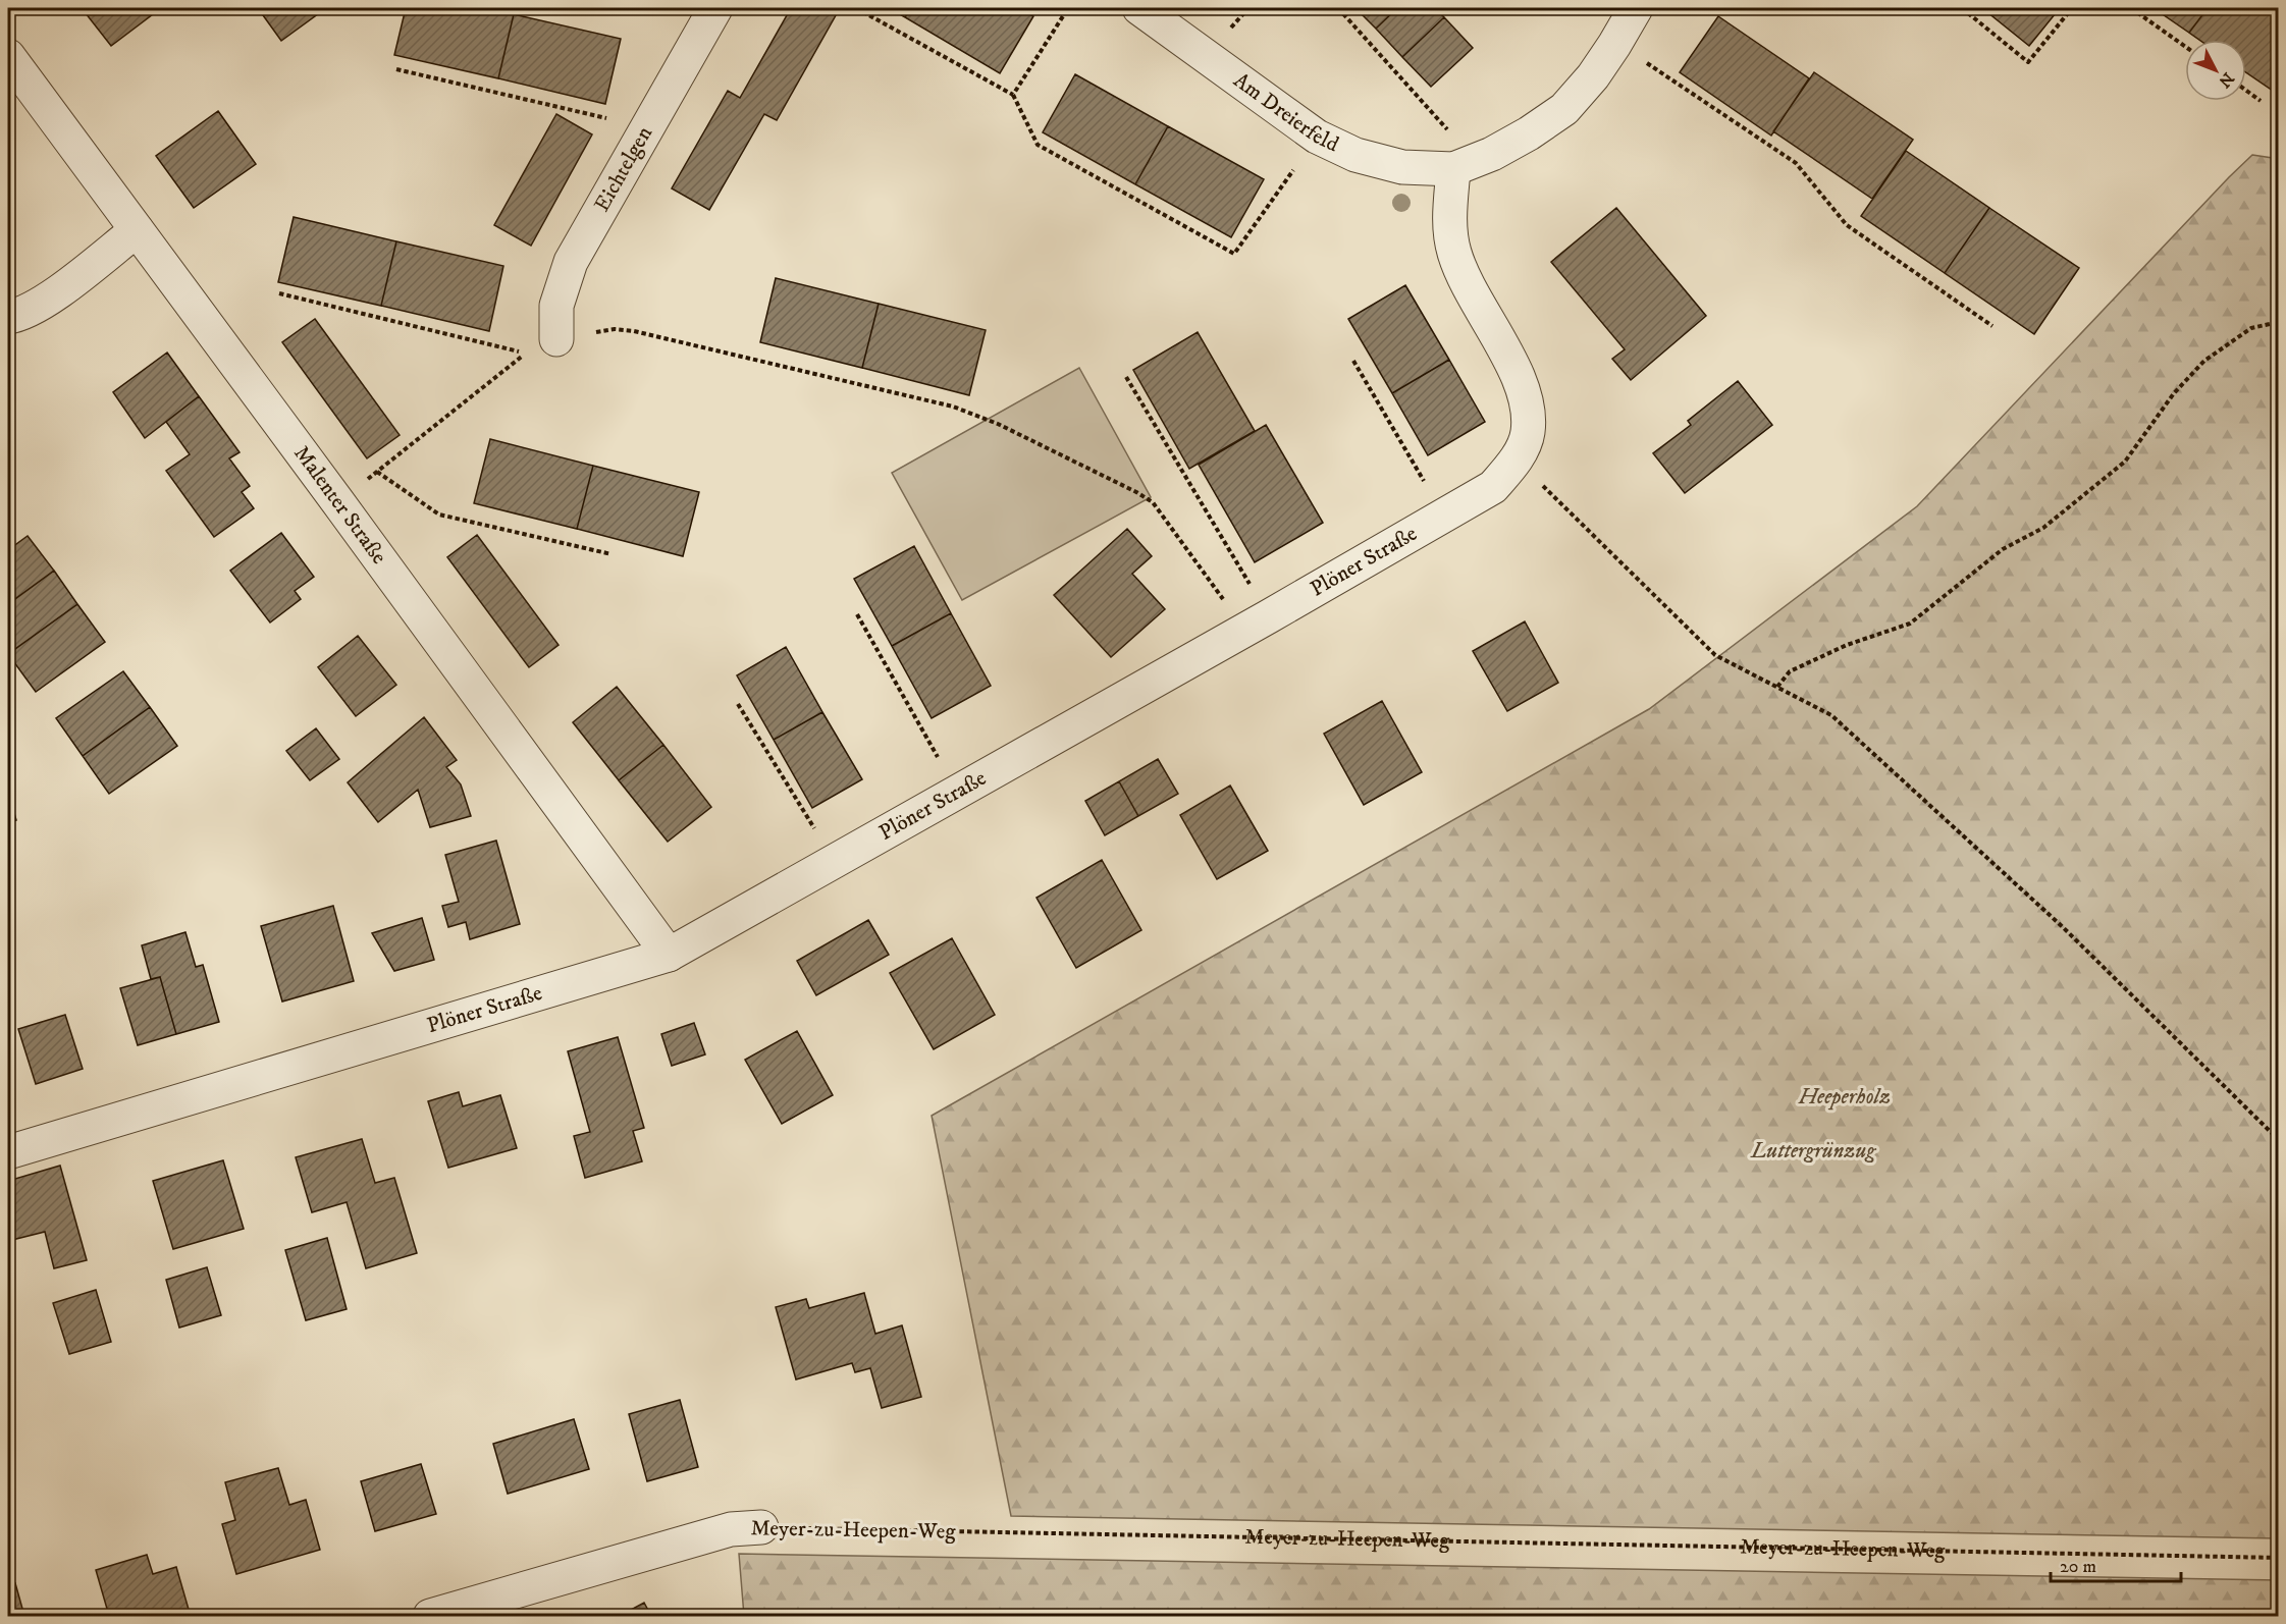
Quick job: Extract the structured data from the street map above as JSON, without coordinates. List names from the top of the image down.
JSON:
{
  "streets": {
    "street": [
      "Am Dreierfeld",
      "Eichtelgen",
      "Malenter Straße",
      "Plöner Straße",
      "Meyer-zu-Heepen-Weg"
    ]
  },
  "crossings": [
    ["Am Dreierfeld", "Plöner Straße"],
    ["Malenter Straße", "Plöner Straße"]
  ],
  "parks": ["Heeperholz", "Luttergrünzug"],
  "scale_bar": "20 m",
  "north": "bottom right"
}
